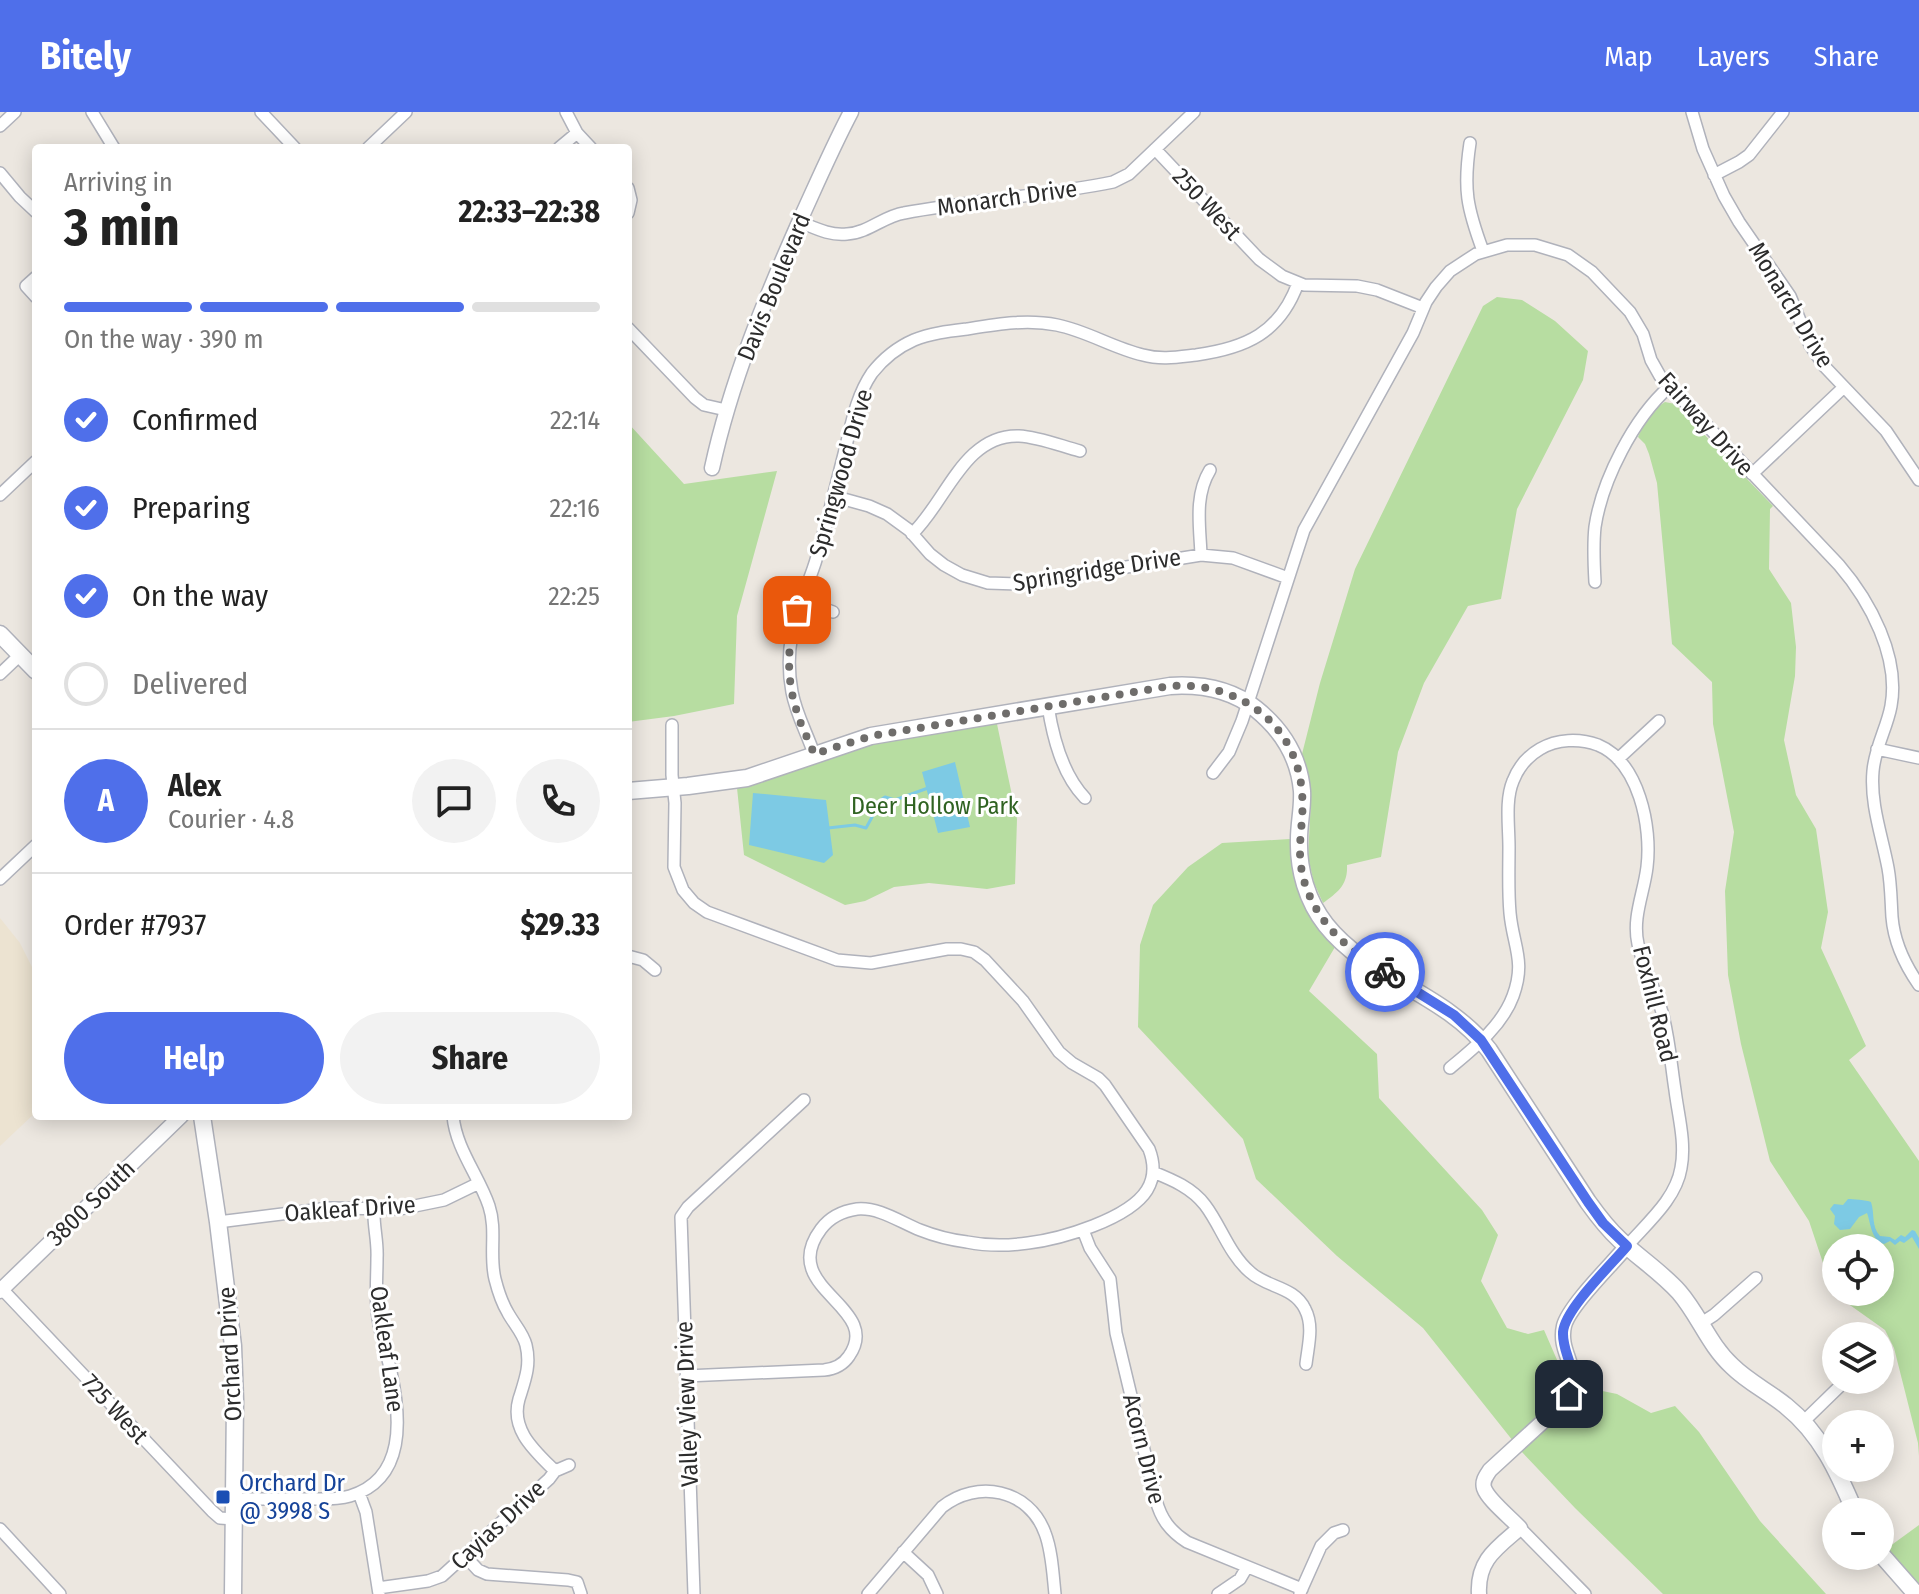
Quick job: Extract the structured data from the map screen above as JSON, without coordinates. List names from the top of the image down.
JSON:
{
  "streets": {
    "main road": ["Orchard Drive"],
    "street": [
      "Monarch Drive",
      "250 West",
      "Davis Boulevard",
      "Fairway Drive",
      "Springwood Drive",
      "Springridge Drive",
      "Foxhill Road",
      "3800 South",
      "Oakleaf Drive",
      "Oakleaf Lane",
      "Valley View Drive",
      "725 West",
      "Acorn Drive",
      "Cayias Drive"
    ]
  },
  "crossings": [
    ["Monarch Drive", "250 West"],
    ["Monarch Drive", "Davis Boulevard"],
    ["250 West", "Springwood Drive"],
    ["Fairway Drive", "Springridge Drive"],
    ["Springwood Drive", "Springridge Drive"],
    ["3800 South", "725 West"],
    ["Oakleaf Drive", "Oakleaf Lane"],
    ["Oakleaf Drive", "Orchard Drive"],
    ["Orchard Drive", "725 West"]
  ],
  "parks": ["Deer Hollow Park"],
  "places": {
    "transit": ["Orchard Dr @ 3998 S"]
  },
  "page": {
    "header": "Bitely",
    "nav": ["Map", "Layers", "Share"],
    "heading": ["3 min", "Arriving in", "22:33–22:38"],
    "panel": [
      "Alex",
      "Courier · 4.8",
      "Order #7937",
      "$29.33"
    ],
    "bar": "On the way · 390 m",
    "list": [
      ["Confirmed", "22:14"],
      ["Preparing", "22:16"],
      ["On the way", "22:25"],
      "Delivered"
    ],
    "round": "A",
    "buttons": ["Help", "Share"],
    "map_buttons": ["+", "−"]
  }
}
